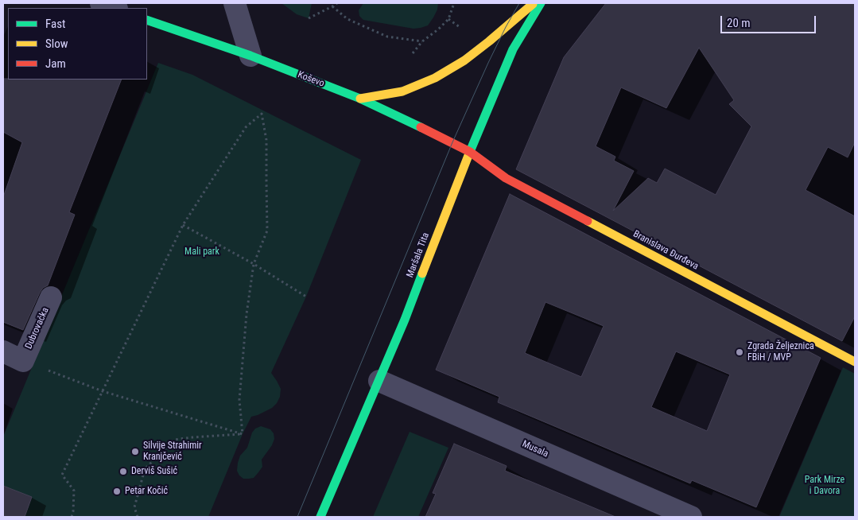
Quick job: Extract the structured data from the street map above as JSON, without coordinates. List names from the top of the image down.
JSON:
{
  "streets": {
    "street": [
      "Koševo",
      "Branislava Đurđeva",
      "Maršala Tita",
      "Dubrovačka",
      "Musala"
    ]
  },
  "crossings": [
    ["Koševo", "Branislava Đurđeva"],
    ["Koševo", "Maršala Tita"],
    ["Branislava Đurđeva", "Maršala Tita"],
    ["Maršala Tita", "Musala"]
  ],
  "parks": ["Mali park", "Park Mirze i Davora"],
  "places": [
    "Zgrada Željeznica FBiH / MVP",
    "Silvije Strahimir Kranjčević",
    "Derviš Sušić",
    "Petar Kočić"
  ],
  "legend": ["Fast", "Slow", "Jam"],
  "scale_bar": "20 m"
}
